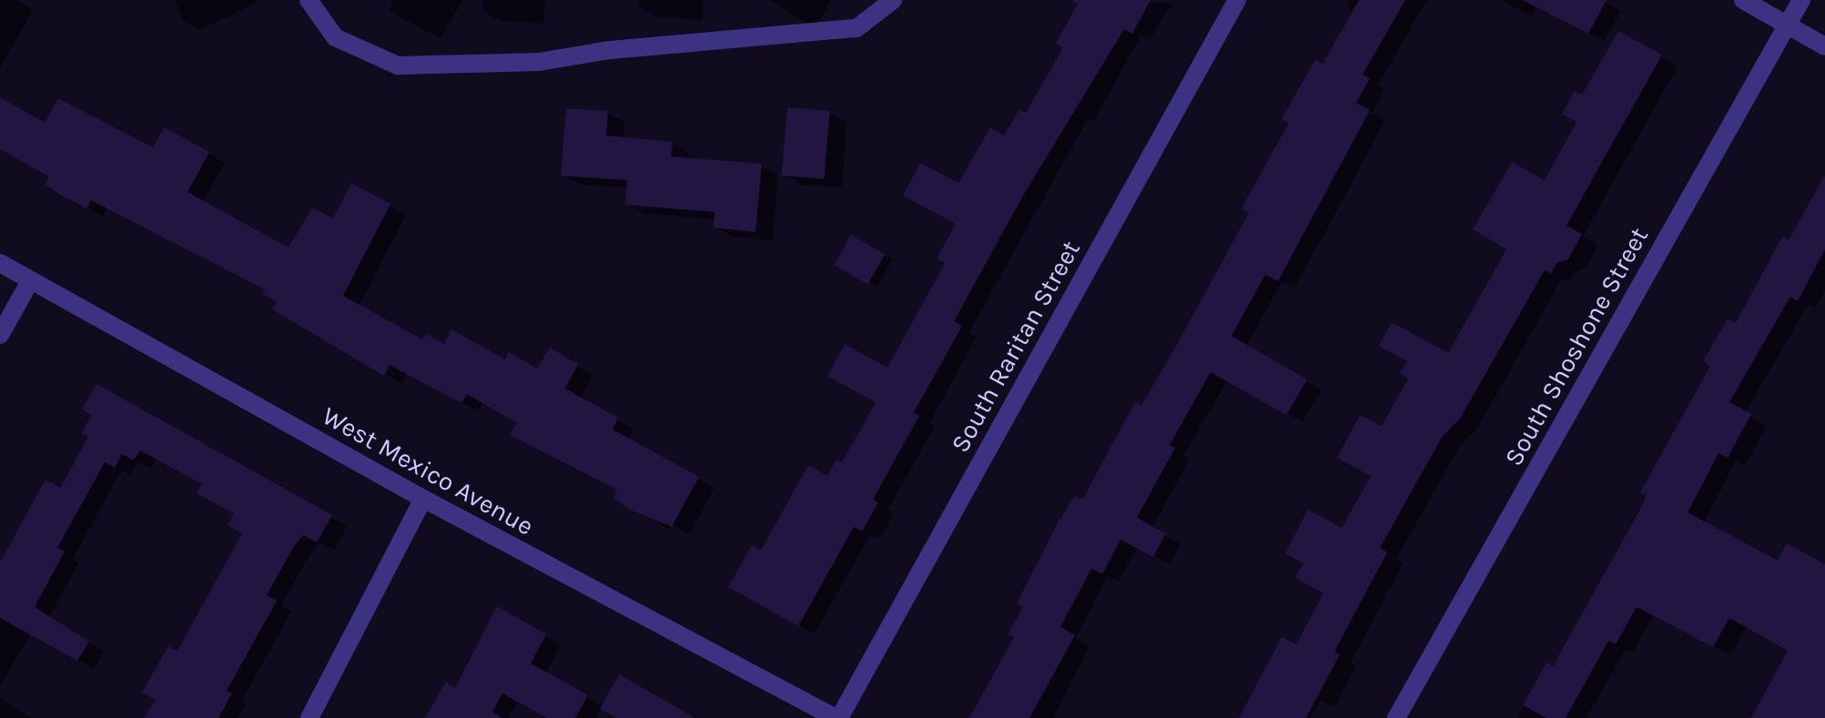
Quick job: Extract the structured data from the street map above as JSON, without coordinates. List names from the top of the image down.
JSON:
{
  "streets": {
    "street": ["South Raritan Street", "South Shoshone Street", "West Mexico Avenue"]
  },
  "crossings": [
    ["South Raritan Street", "West Mexico Avenue"]
  ]
}
